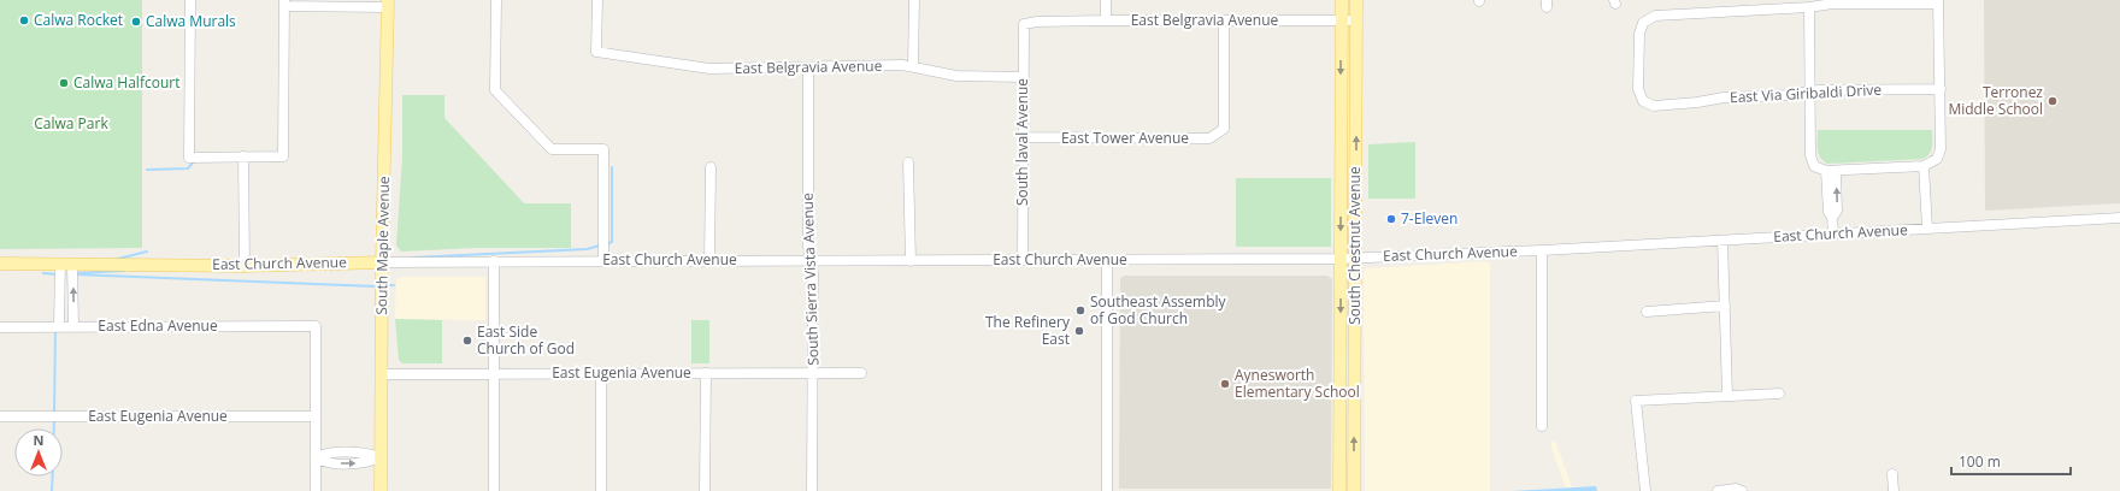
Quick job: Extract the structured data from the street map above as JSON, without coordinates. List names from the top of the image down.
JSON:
{
  "streets": {
    "main road": ["East Church Avenue", "South Maple Avenue", "South Chestnut Avenue"],
    "street": [
      "East Belgravia Avenue",
      "East Via Giribaldi Drive",
      "East Tower Avenue",
      "South laval Avenue",
      "South Sierra Vista Avenue",
      "East Edna Avenue",
      "East Eugenia Avenue"
    ]
  },
  "crossings": [
    ["East Belgravia Avenue", "East Tower Avenue"],
    ["East Belgravia Avenue", "South laval Avenue"],
    ["East Belgravia Avenue", "South Chestnut Avenue"],
    ["East Belgravia Avenue", "South Sierra Vista Avenue"],
    ["East Tower Avenue", "South laval Avenue"],
    ["South laval Avenue", "East Church Avenue"],
    ["East Church Avenue", "South Maple Avenue"],
    ["East Church Avenue", "South Chestnut Avenue"],
    ["East Church Avenue", "South Sierra Vista Avenue"],
    ["South Maple Avenue", "East Eugenia Avenue"],
    ["South Sierra Vista Avenue", "East Eugenia Avenue"],
    ["East Edna Avenue", "East Eugenia Avenue"]
  ],
  "parks": ["Calwa Park"],
  "places": [
    "Calwa Rocket",
    "Calwa Murals",
    "Calwa Halfcourt",
    "Terronez Middle School",
    "7-Eleven",
    "Southeast Assembly of God Church",
    "The Refinery East",
    "East Side Church of God",
    "Aynesworth Elementary School"
  ],
  "scale_bar": "100 m",
  "north": "top"
}
